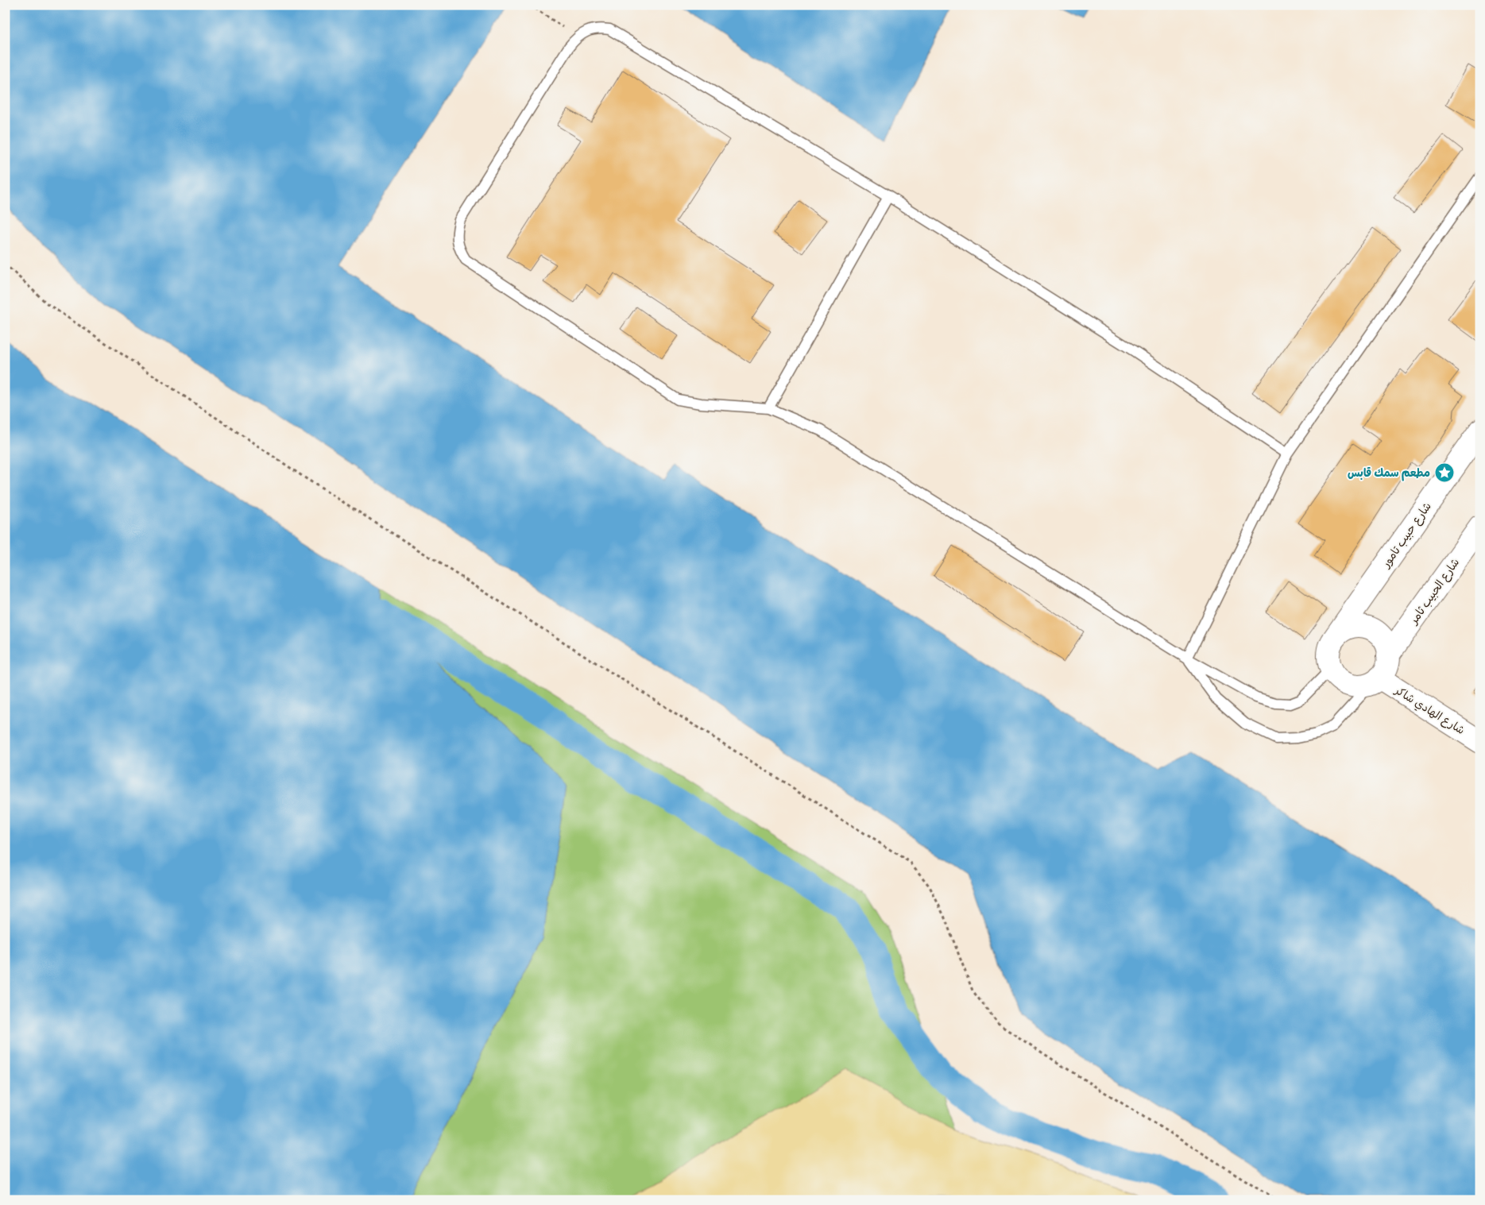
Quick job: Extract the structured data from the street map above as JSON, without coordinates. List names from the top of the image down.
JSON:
{
  "streets": {
    "street": ["شارع حبيب تامور", "شارع الحبيب ثامر", "شارع الهادي شاكر"]
  },
  "crossings": [
    ["شارع حبيب تامور", "شارع الحبيب ثامر"],
    ["شارع حبيب تامور", "شارع الهادي شاكر"],
    ["شارع الحبيب ثامر", "شارع الهادي شاكر"]
  ],
  "places": {
    "place": ["مطعم سمك قابس"]
  }
}
